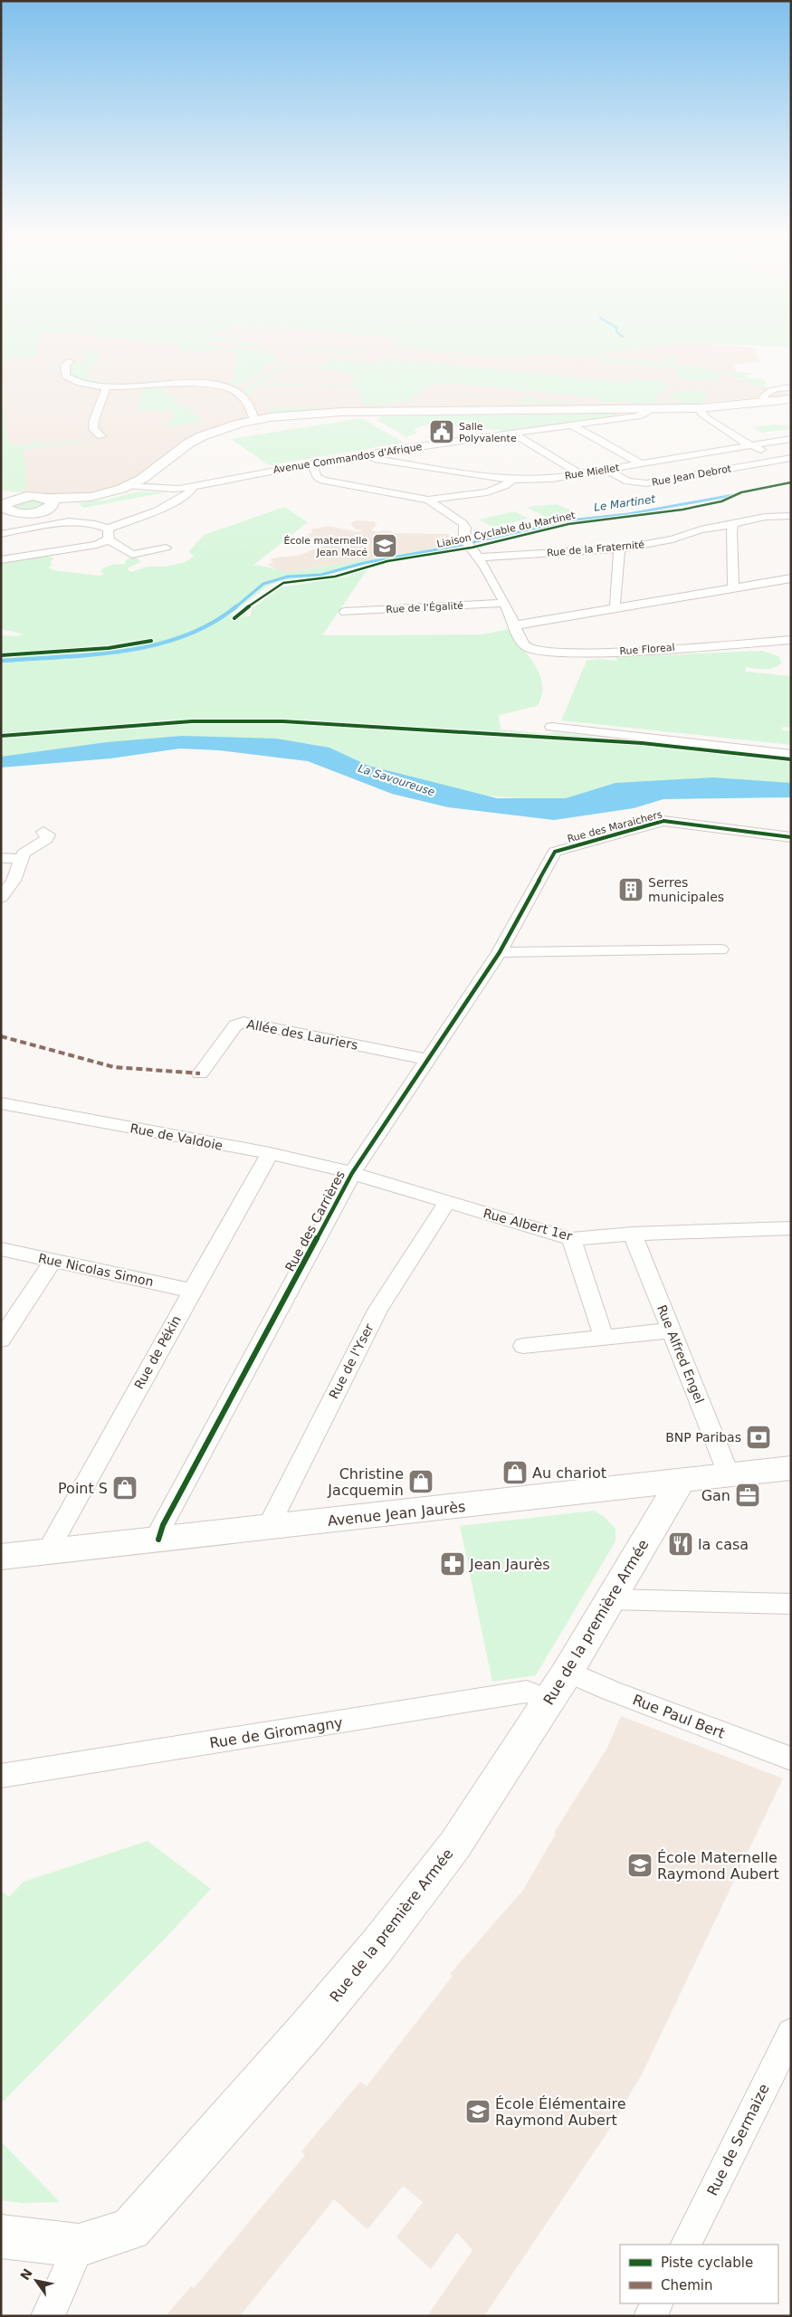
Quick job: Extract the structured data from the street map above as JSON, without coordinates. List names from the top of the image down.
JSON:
{
  "streets": {
    "main road": ["Avenue Commandos d'Afrique", "Avenue Jean Jaurès", "Rue de la première Armée"],
    "street": [
      "Rue Miellet",
      "Rue Jean Debrot",
      "Rue de la Fraternité",
      "Rue de l'Égalité",
      "Rue Floreal",
      "Rue des Maraichers",
      "Allée des Lauriers",
      "Rue de Valdoie",
      "Rue des Carrières",
      "Rue Albert 1er",
      "Rue Nicolas Simon",
      "Rue de Pékin",
      "Rue Alfred Engel",
      "Rue de l'Yser",
      "Rue Paul Bert",
      "Rue de Giromagny",
      "Rue de Sermaize"
    ],
    "cycle path": ["Liaison Cyclable du Martinet"]
  },
  "crossings": [
    ["Avenue Commandos d'Afrique", "Rue Miellet"],
    ["Rue Miellet", "Rue Jean Debrot"],
    ["Rue des Maraichers", "Rue des Carrières"],
    ["Allée des Lauriers", "Rue des Carrières"],
    ["Rue de Valdoie", "Rue des Carrières"],
    ["Rue de Valdoie", "Rue Albert 1er"],
    ["Rue de Valdoie", "Rue de Pékin"],
    ["Rue des Carrières", "Rue Albert 1er"],
    ["Rue des Carrières", "Avenue Jean Jaurès"],
    ["Rue Albert 1er", "Rue Alfred Engel"],
    ["Rue Albert 1er", "Rue de l'Yser"],
    ["Rue Nicolas Simon", "Rue de Pékin"],
    ["Rue de Pékin", "Avenue Jean Jaurès"],
    ["Rue Alfred Engel", "Avenue Jean Jaurès"],
    ["Rue de l'Yser", "Avenue Jean Jaurès"],
    ["Avenue Jean Jaurès", "Rue de la première Armée"],
    ["Rue de la première Armée", "Rue Paul Bert"],
    ["Rue de la première Armée", "Rue de Giromagny"],
    ["Rue Paul Bert", "Rue de Giromagny"]
  ],
  "water": ["Le Martinet", "La Savoureuse"],
  "places": {
    "public building": ["Salle Polyvalente"],
    "school or university": ["École maternelle Jean Macé", "École Maternelle Raymond Aubert", "École Élémentaire Raymond Aubert"],
    "building": ["Serres municipales"],
    "bank": ["BNP Paribas"],
    "shop": ["Au chariot", "Christine Jacquemin", "Point S"],
    "office": ["Gan"],
    "restaurant": ["la casa"],
    "pharmacy": ["Jean Jaurès"]
  },
  "legend": ["Piste cyclable", "Chemin"],
  "north": "top left"
}
